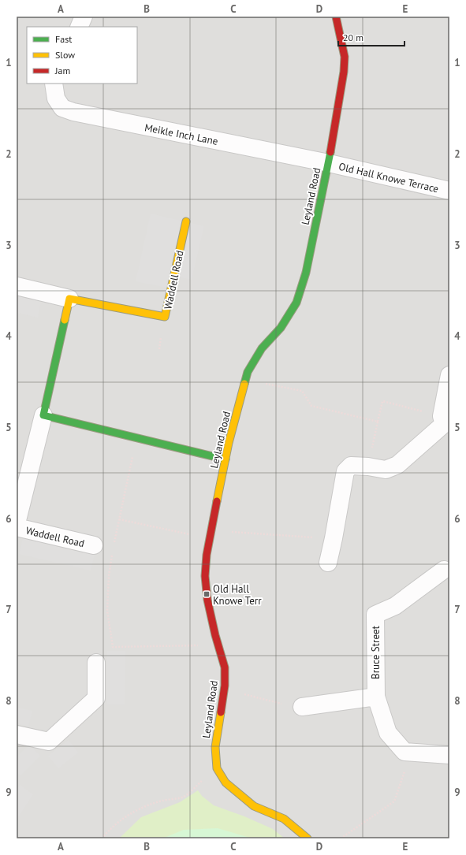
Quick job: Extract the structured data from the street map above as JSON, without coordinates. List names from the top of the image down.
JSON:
{
  "streets": {
    "street": [
      "Meikle Inch Lane",
      "Old Hall Knowe Terrace",
      "Leyland Road",
      "Waddell Road",
      "Bruce Street"
    ]
  },
  "crossings": [
    ["Meikle Inch Lane", "Old Hall Knowe Terrace"],
    ["Meikle Inch Lane", "Leyland Road"],
    ["Old Hall Knowe Terrace", "Leyland Road"]
  ],
  "places": {
    "transit": ["Old Hall Knowe Terr"]
  },
  "legend": ["Fast", "Slow", "Jam"],
  "scale_bar": "20 m",
  "grid": {
    "columns": [
      "A",
      "B",
      "C",
      "D",
      "E"
    ],
    "rows": [
      "1",
      "2",
      "3",
      "4",
      "5",
      "6",
      "7",
      "8",
      "9"
    ]
  }
}
